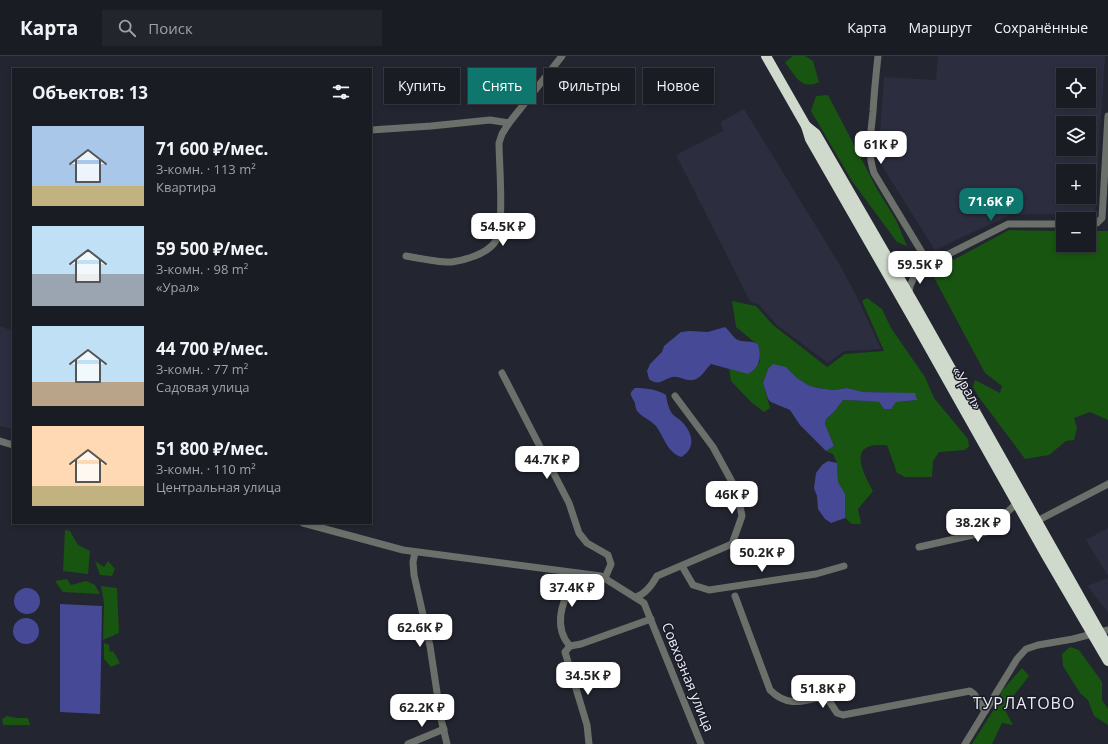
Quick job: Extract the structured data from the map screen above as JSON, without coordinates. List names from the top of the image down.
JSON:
{
  "streets": {
    "highway": ["«Урал»"],
    "street": ["Совхозная улица"]
  },
  "districts": ["ТУРЛАТОВО"],
  "page": {
    "header": "Карта",
    "search": "Поиск",
    "nav": ["Карта", "Маршрут", "Сохранённые"],
    "map_buttons": ["+", "−"],
    "chip": [
      "Купить",
      "Снять",
      "Фильтры",
      "Новое"
    ],
    "heading": "Объектов: 13",
    "list": [
      {
        "name": "71 600 ₽/мес.",
        "note": "3-комн. · 113 m² · Квартира"
      },
      {
        "name": "59 500 ₽/мес.",
        "note": "3-комн. · 98 m² · «Урал»"
      },
      {
        "name": "44 700 ₽/мес.",
        "note": "3-комн. · 77 m² · Садовая улица"
      },
      {
        "name": "51 800 ₽/мес.",
        "note": "3-комн. · 110 m² · Центральная улица"
      }
    ],
    "price": [
      "61K ₽",
      "71.6K ₽",
      "54.5K ₽",
      "59.5K ₽",
      "44.7K ₽",
      "46K ₽",
      "38.2K ₽",
      "50.2K ₽",
      "37.4K ₽",
      "62.6K ₽",
      "34.5K ₽",
      "51.8K ₽",
      "62.2K ₽"
    ]
  }
}
